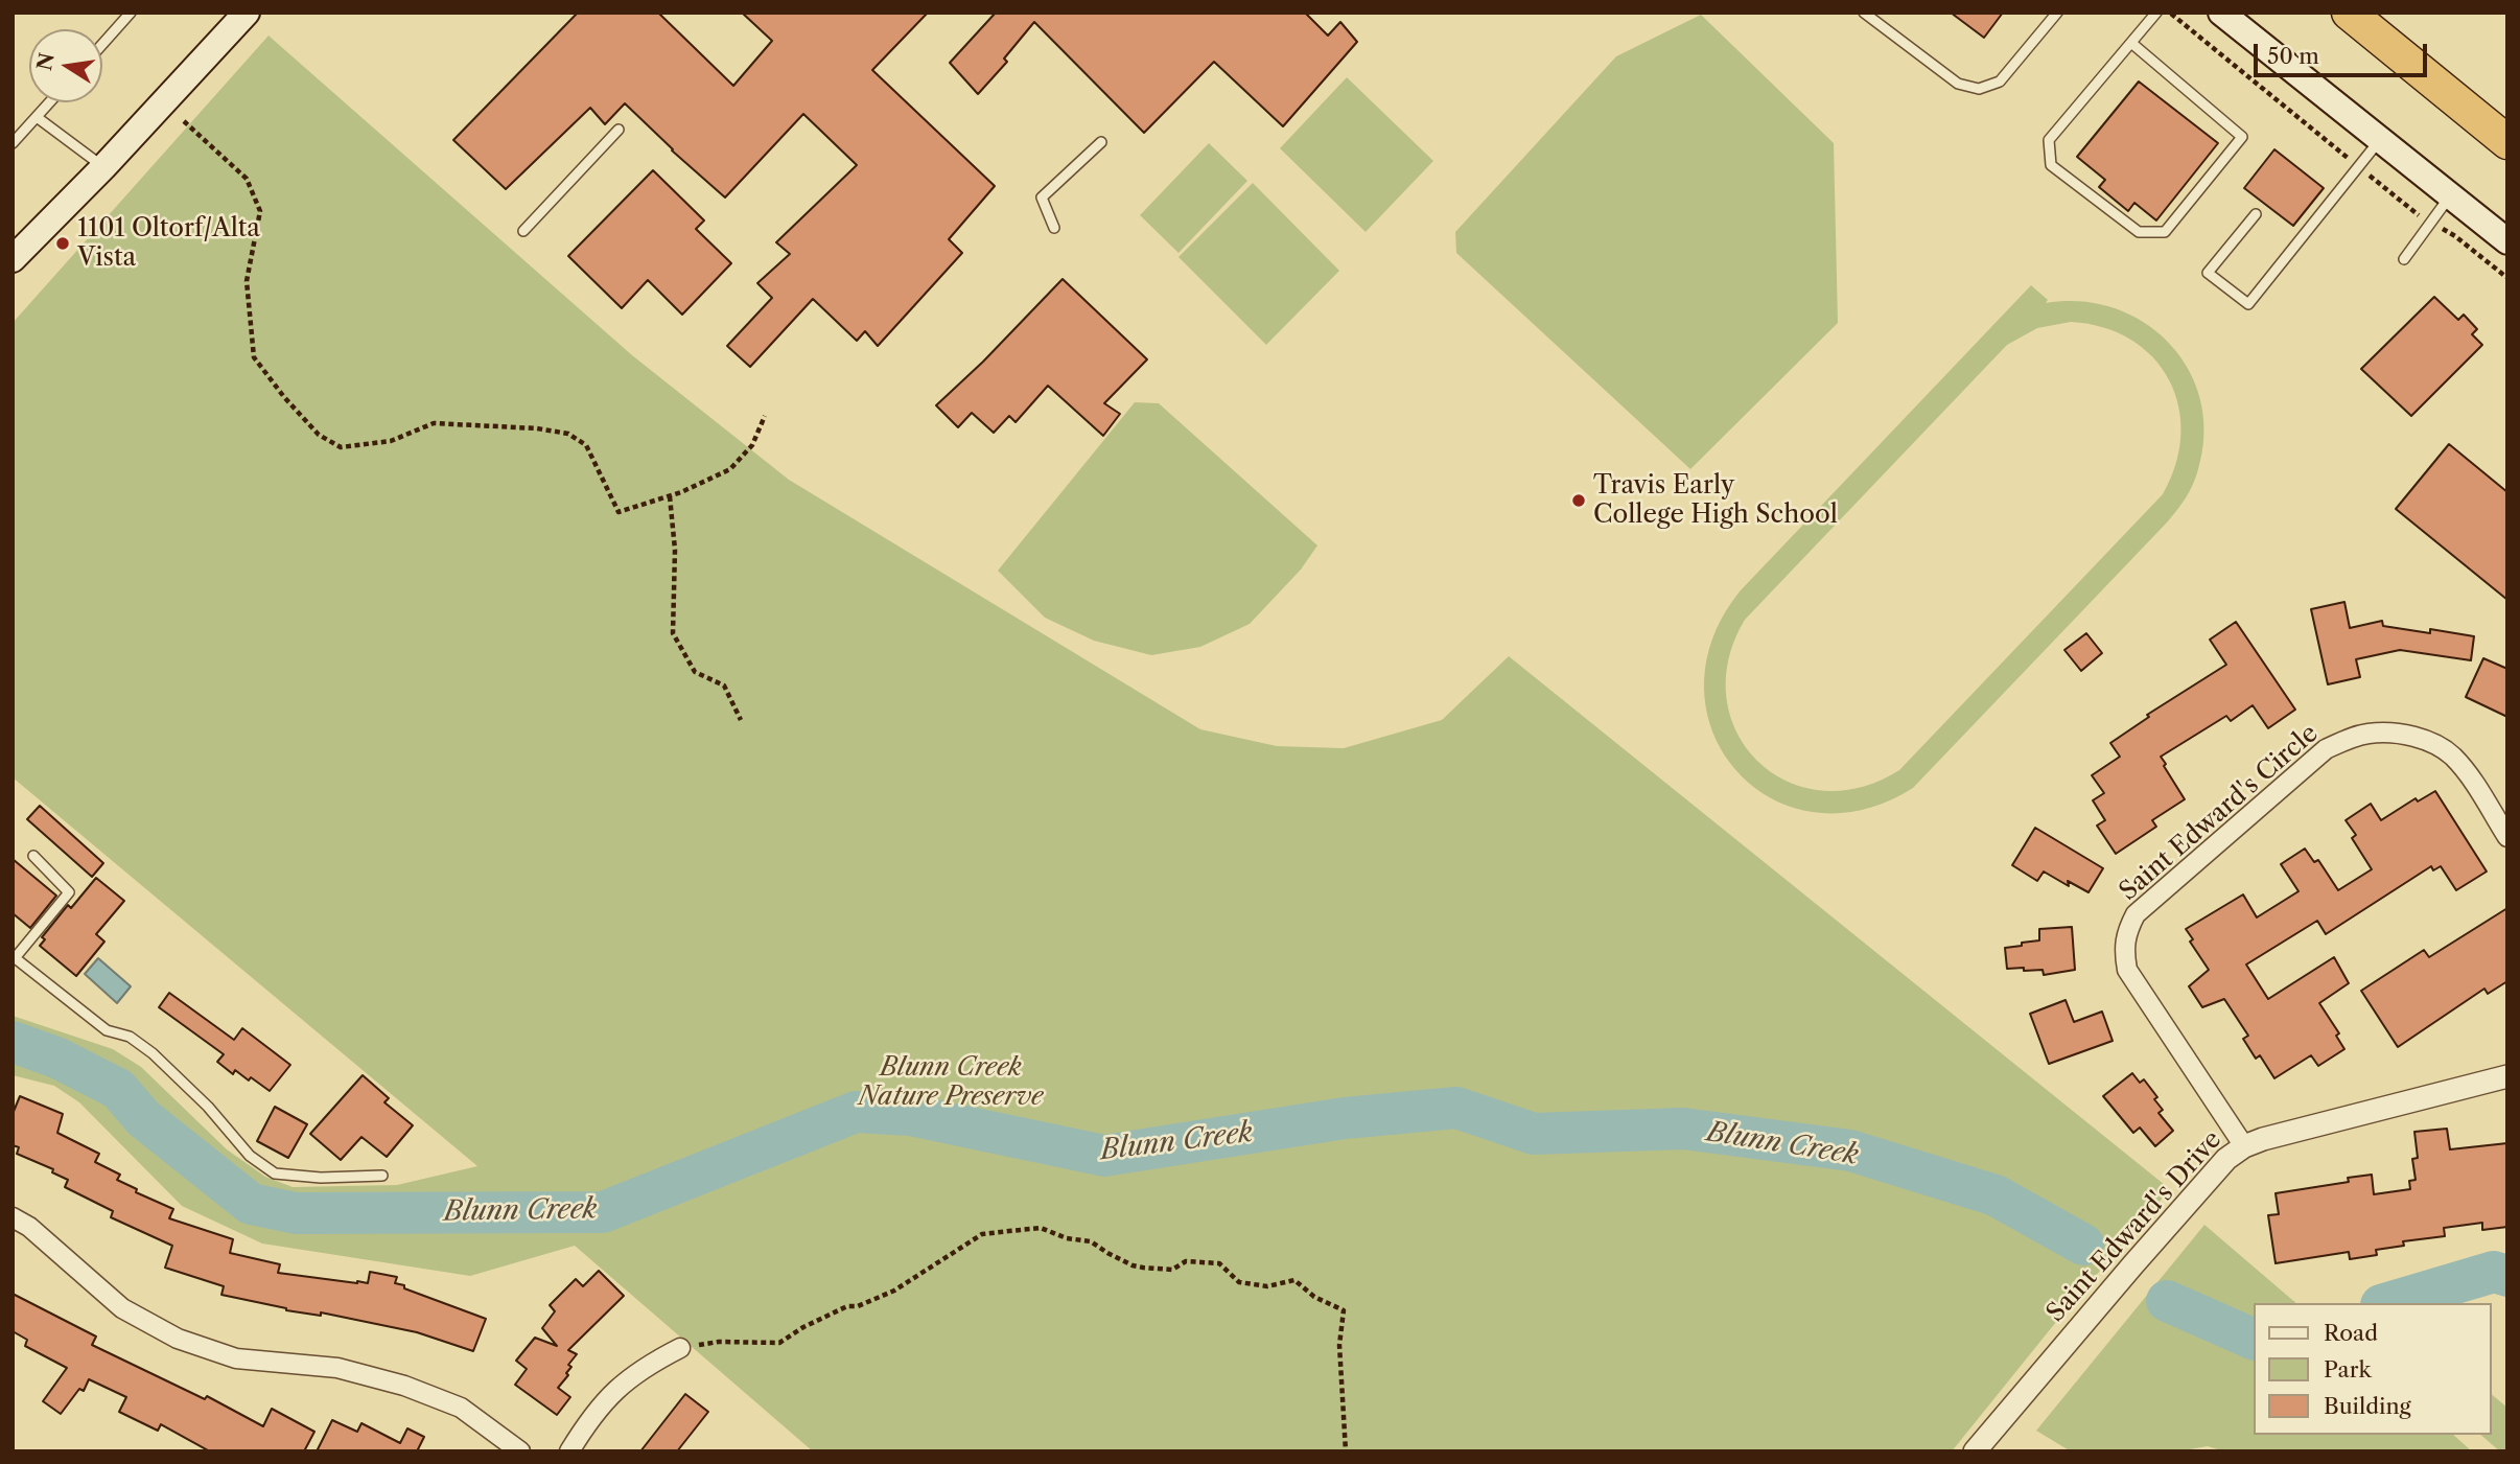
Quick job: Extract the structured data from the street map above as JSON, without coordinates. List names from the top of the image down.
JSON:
{
  "streets": {
    "street": ["Saint Edward's Circle", "Saint Edward's Drive"]
  },
  "crossings": [
    ["Saint Edward's Circle", "Saint Edward's Drive"]
  ],
  "water": ["Blunn Creek"],
  "parks": ["Blunn Creek Nature Preserve"],
  "places": ["1101 Oltorf/Alta Vista", "Travis Early College High School"],
  "legend": ["Road", "Park", "Building"],
  "scale_bar": "50 m",
  "north": "left"
}
